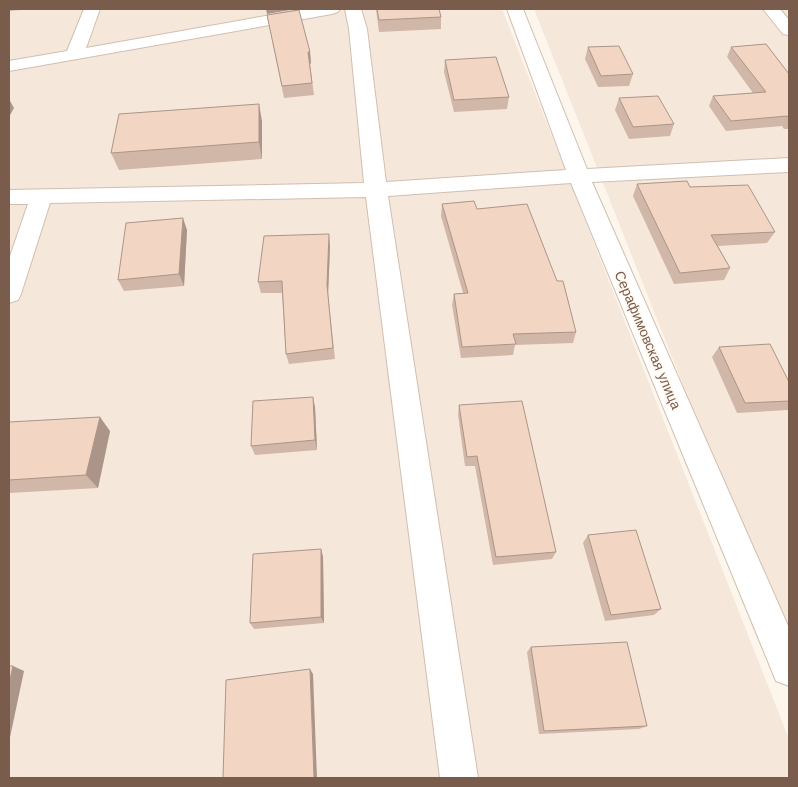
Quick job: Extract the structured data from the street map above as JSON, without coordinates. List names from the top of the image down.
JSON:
{
  "streets": {
    "street": ["Серафимовская улица"]
  }
}
